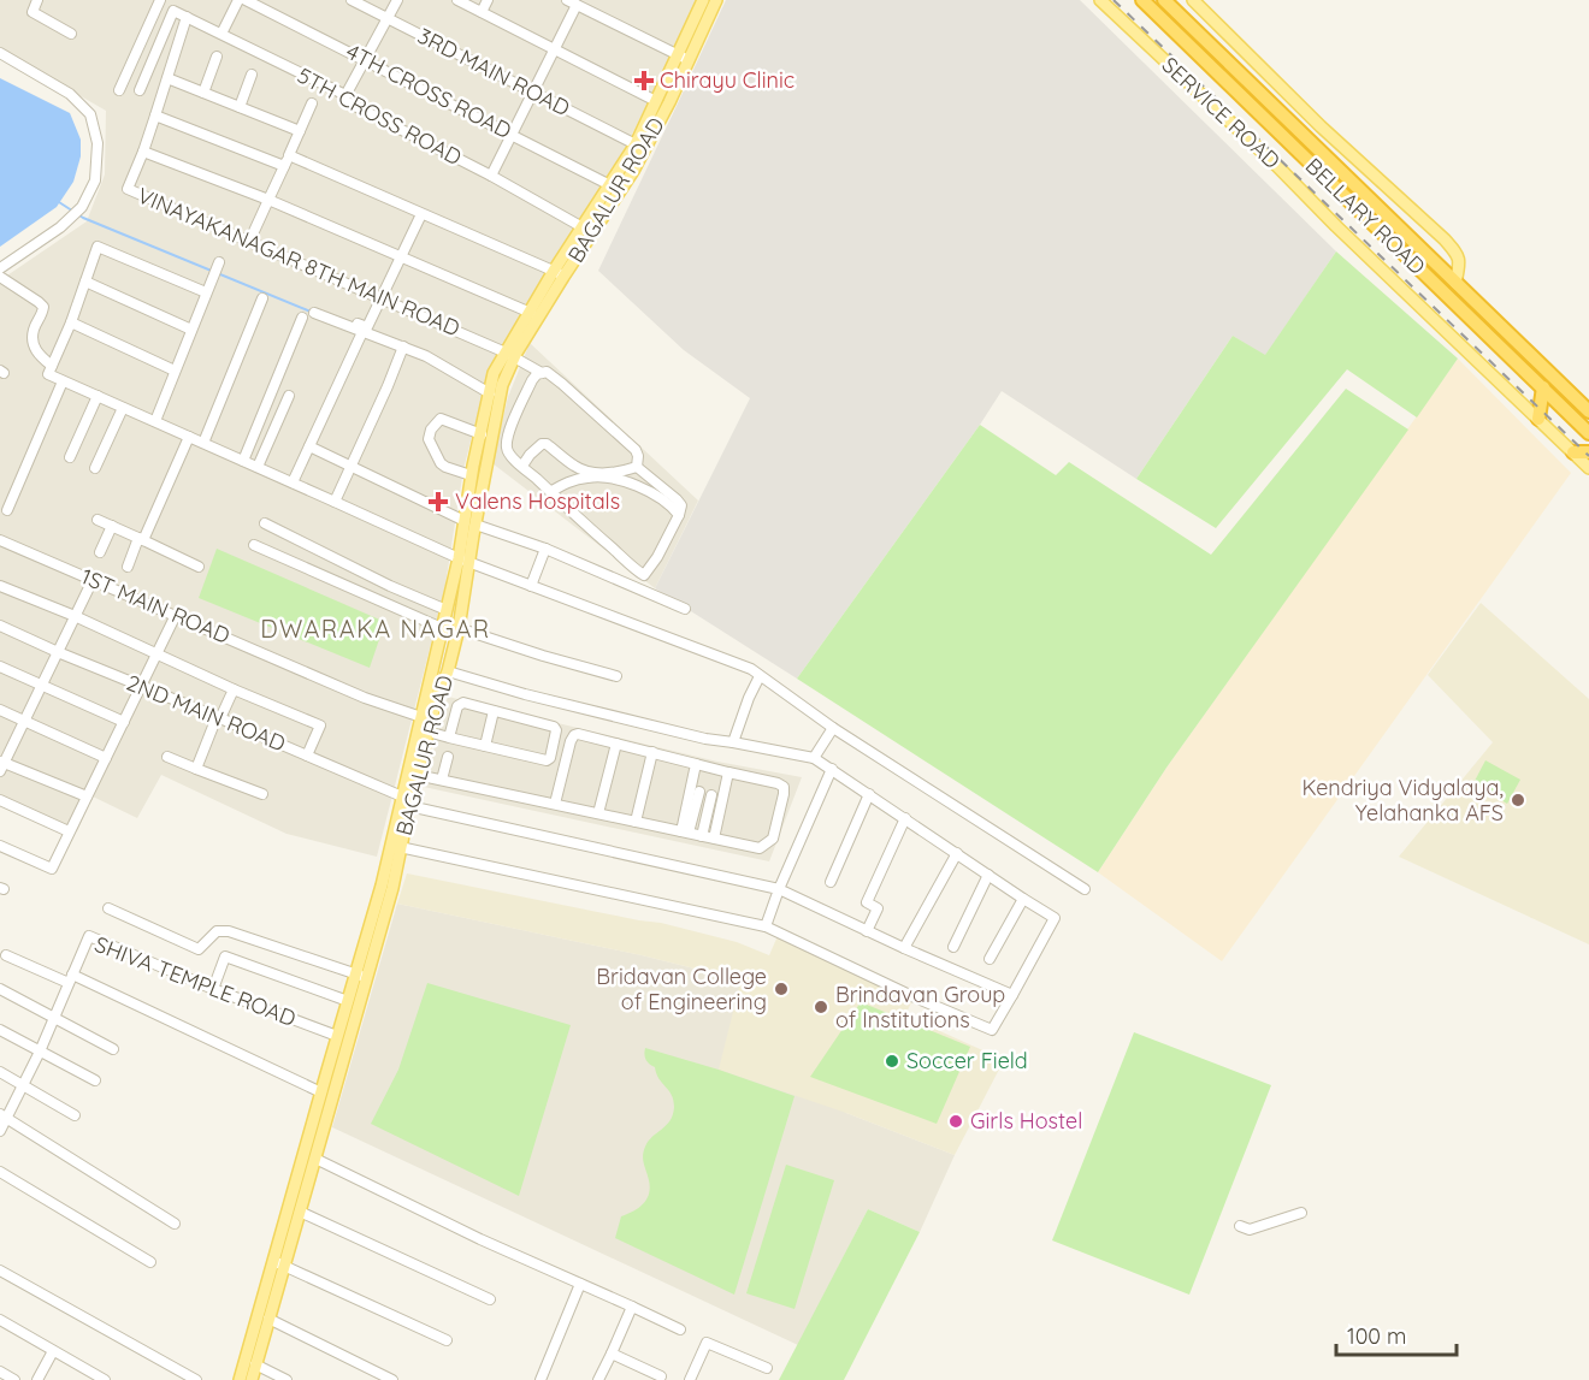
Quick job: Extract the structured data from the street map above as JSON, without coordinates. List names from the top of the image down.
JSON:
{
  "streets": {
    "highway": ["BELLARY ROAD"],
    "main road": ["SERVICE ROAD", "BAGALUR ROAD"],
    "street": [
      "3RD MAIN ROAD",
      "4TH CROSS ROAD",
      "5TH CROSS ROAD",
      "VINAYAKANAGAR 8TH MAIN ROAD",
      "1ST MAIN ROAD",
      "2ND MAIN ROAD",
      "SHIVA TEMPLE ROAD"
    ]
  },
  "crossings": [
    ["3RD MAIN ROAD", "BAGALUR ROAD"],
    ["4TH CROSS ROAD", "BAGALUR ROAD"],
    ["5TH CROSS ROAD", "BAGALUR ROAD"],
    ["BAGALUR ROAD", "VINAYAKANAGAR 8TH MAIN ROAD"],
    ["BAGALUR ROAD", "1ST MAIN ROAD"],
    ["BAGALUR ROAD", "2ND MAIN ROAD"],
    ["BAGALUR ROAD", "SHIVA TEMPLE ROAD"]
  ],
  "districts": ["DWARAKA NAGAR"],
  "places": {
    "health": ["Chirayu Clinic", "Valens Hospitals"],
    "other": [
      "Kendriya Vidyalaya, Yelahanka AFS",
      "Bridavan College of Engineering",
      "Brindavan Group of Institutions",
      "Soccer Field",
      "Girls Hostel"
    ]
  },
  "scale_bar": "100 m"
}
